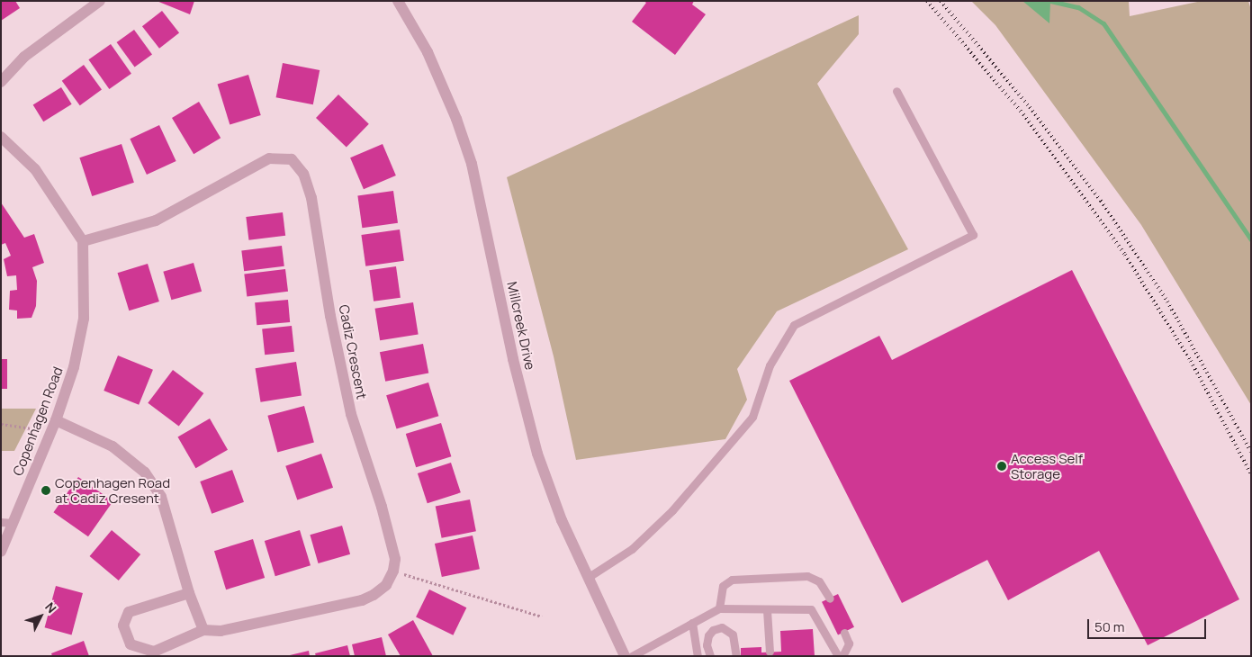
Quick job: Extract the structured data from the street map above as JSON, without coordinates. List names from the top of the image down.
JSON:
{
  "streets": {
    "street": ["Millcreek Drive", "Cadiz Crescent", "Copenhagen Road"]
  },
  "crossings": [
    ["Cadiz Crescent", "Copenhagen Road"]
  ],
  "places": ["Access Self Storage", "Copenhagen Road at Cadiz Cresent"],
  "scale_bar": "50 m",
  "north": "top right"
}
